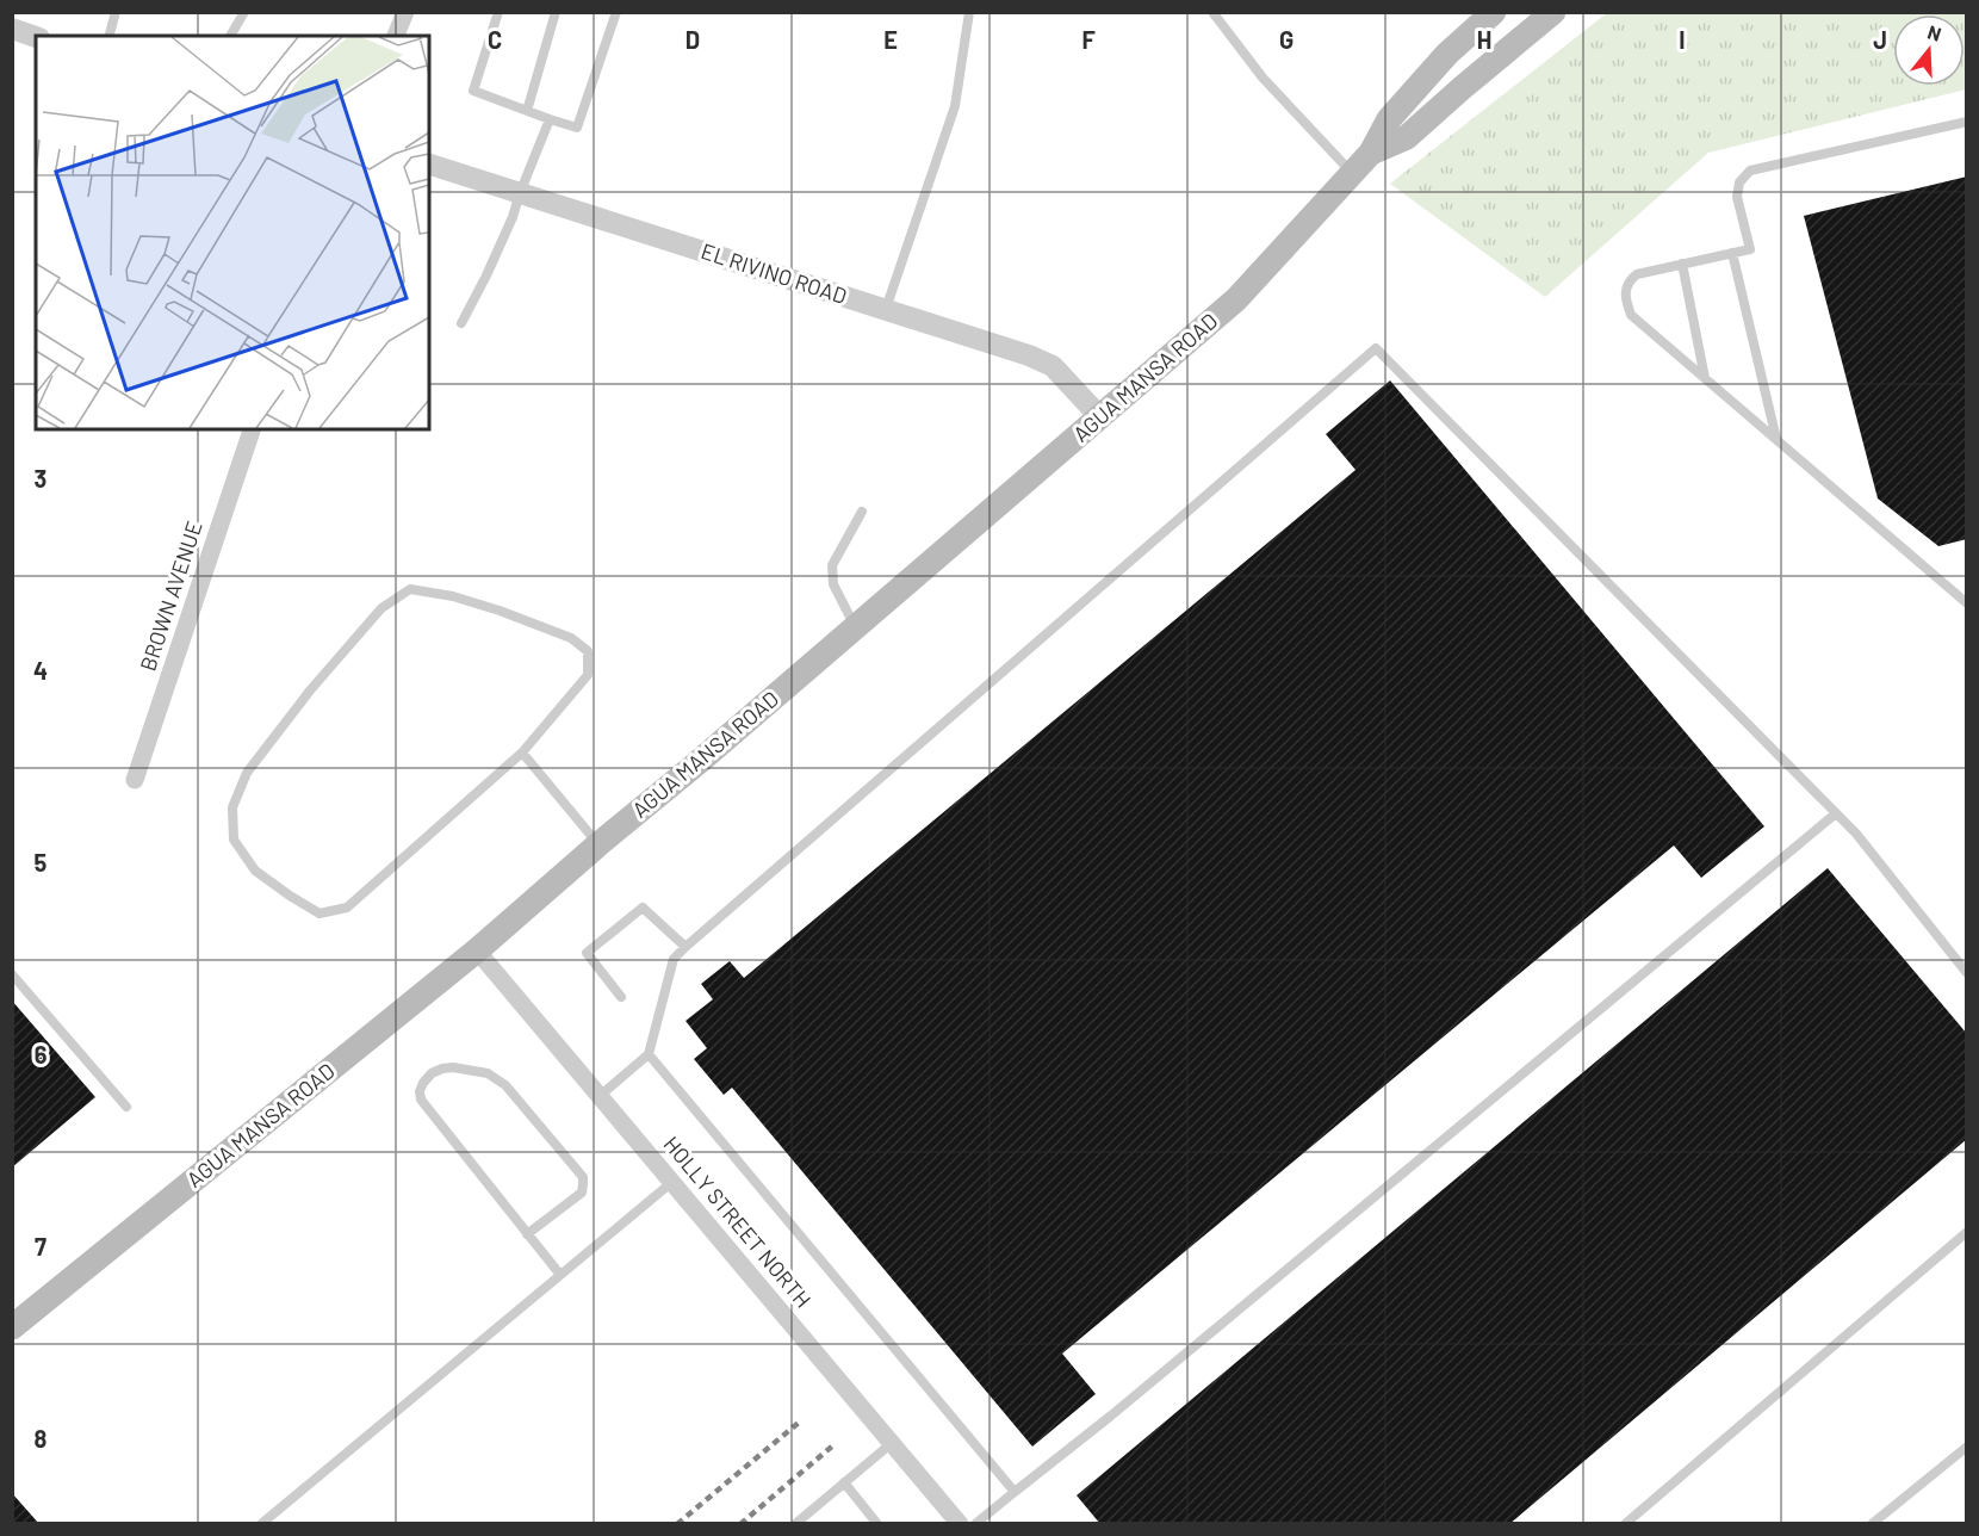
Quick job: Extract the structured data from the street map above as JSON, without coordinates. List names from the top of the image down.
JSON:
{
  "streets": {
    "main road": ["AGUA MANSA ROAD"],
    "street": ["EL RIVINO ROAD", "BROWN AVENUE", "HOLLY STREET NORTH"]
  },
  "crossings": [
    ["EL RIVINO ROAD", "AGUA MANSA ROAD"],
    ["AGUA MANSA ROAD", "HOLLY STREET NORTH"]
  ],
  "north": "top",
  "grid": {
    "columns": [
      "C",
      "D",
      "E",
      "F",
      "G",
      "H",
      "I",
      "J"
    ],
    "rows": [
      "3",
      "4",
      "5",
      "6",
      "7",
      "8"
    ]
  }
}
